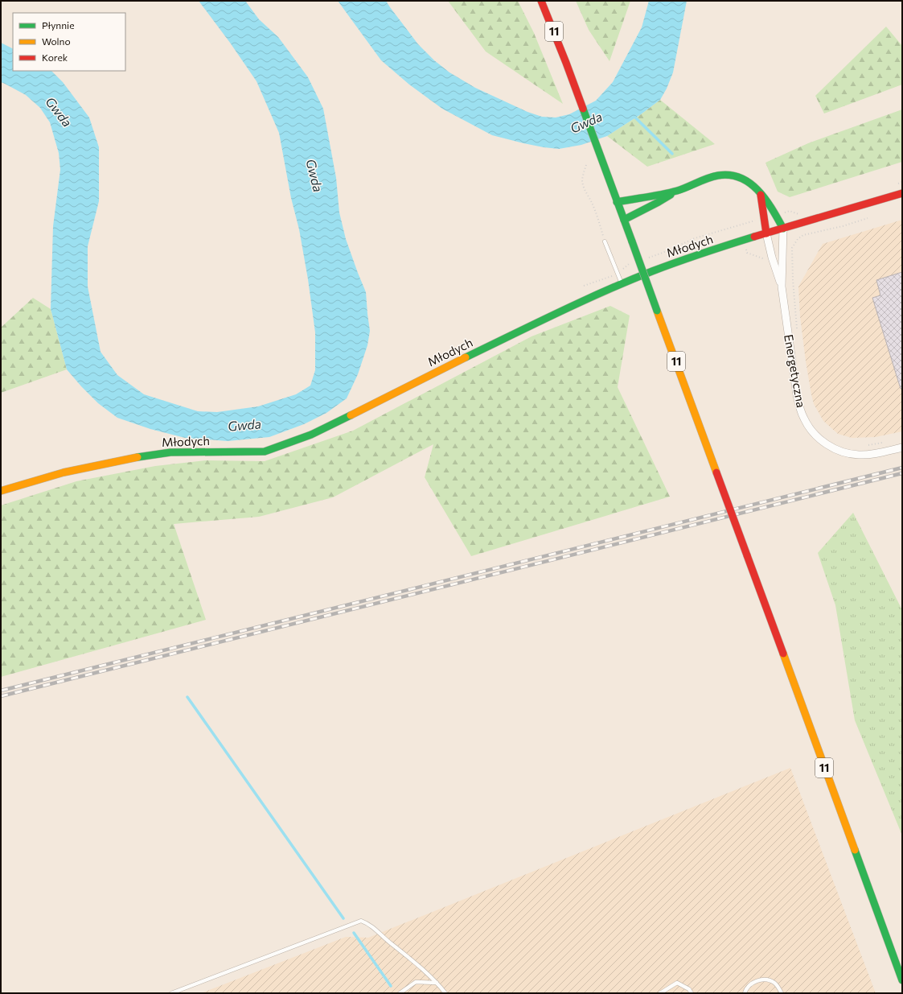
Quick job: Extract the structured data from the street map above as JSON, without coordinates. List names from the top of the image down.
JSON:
{
  "streets": {
    "main road": ["11", "Młodych"],
    "street": ["Energetyczna"]
  },
  "water": ["Gwda"],
  "legend": ["Płynnie", "Wolno", "Korek"]
}
